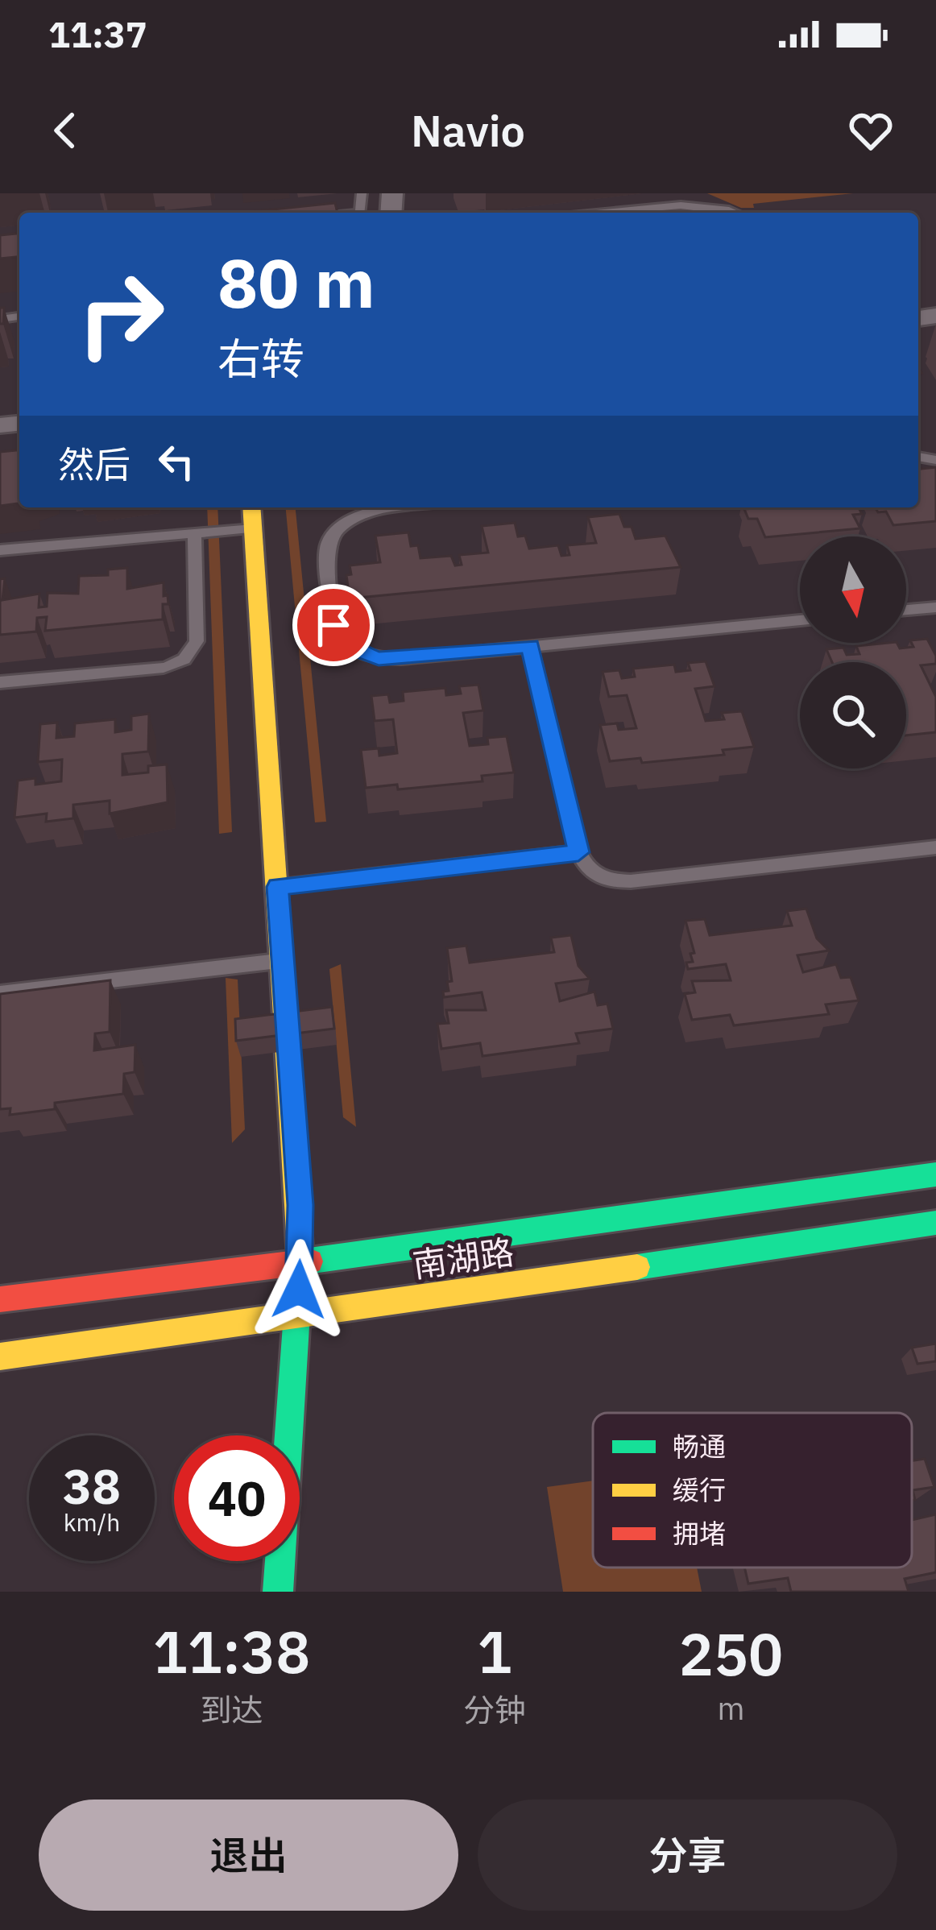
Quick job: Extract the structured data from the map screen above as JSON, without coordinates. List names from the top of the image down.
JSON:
{
  "streets": {
    "main road": ["南湖路"]
  },
  "legend": ["畅通", "缓行", "拥堵"],
  "north": "bottom",
  "page": {
    "status": "11:37",
    "header": "Navio",
    "turn": ["80 m", "右转"],
    "then": "然后",
    "speed": "38 km/h",
    "limit": "40",
    "eta": [
      "11:38",
      "到达",
      "1",
      "分钟",
      "250",
      "m"
    ],
    "buttons": ["退出", "分享"]
  }
}
